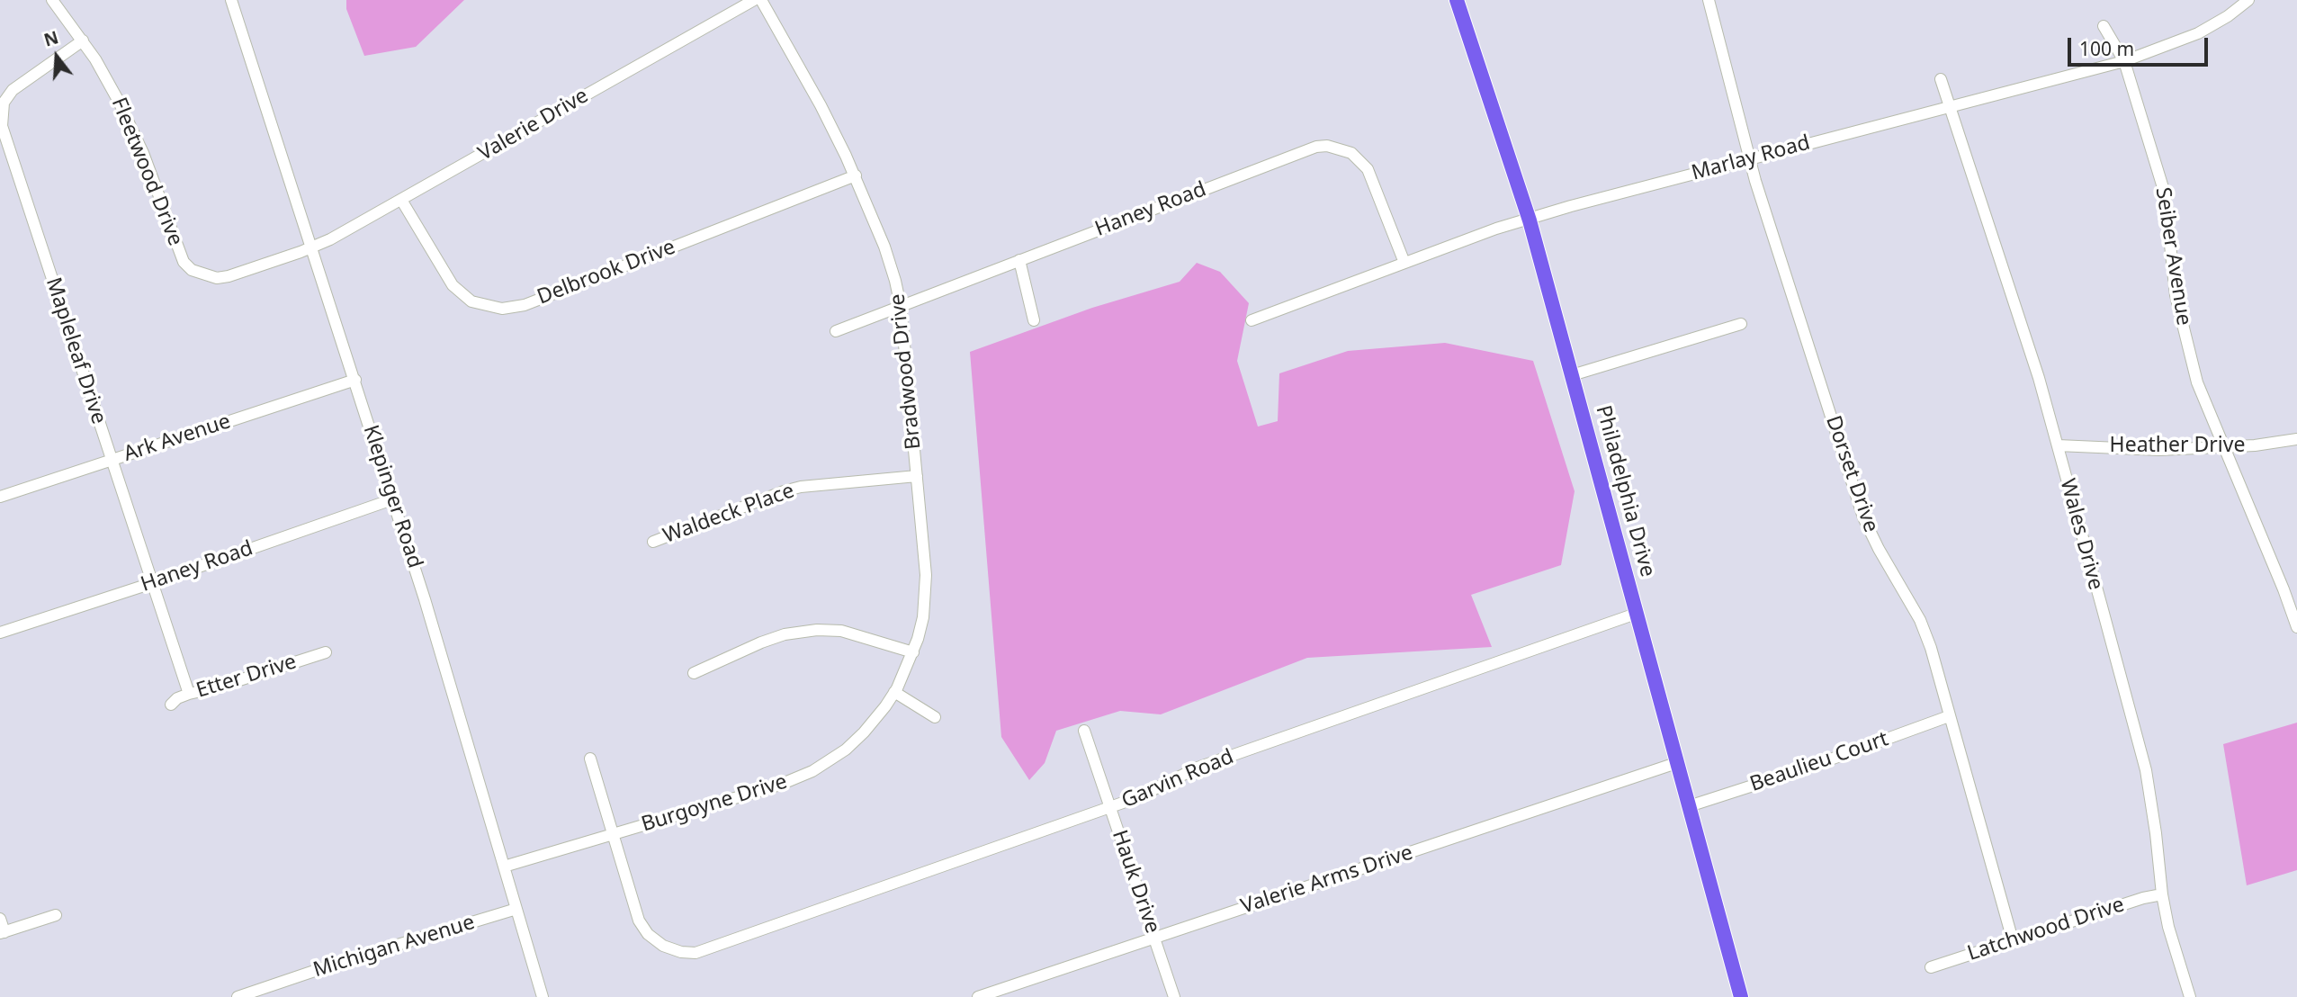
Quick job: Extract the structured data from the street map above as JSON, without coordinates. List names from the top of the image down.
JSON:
{
  "streets": {
    "main road": ["Philadelphia Drive"],
    "street": [
      "Valerie Drive",
      "Marlay Road",
      "Fleetwood Drive",
      "Haney Road",
      "Seiber Avenue",
      "Delbrook Drive",
      "Mapleleaf Drive",
      "Bradwood Drive",
      "Ark Avenue",
      "Heather Drive",
      "Dorset Drive",
      "Klepinger Road",
      "Waldeck Place",
      "Wales Drive",
      "Etter Drive",
      "Beaulieu Court",
      "Garvin Road",
      "Burgoyne Drive",
      "Valerie Arms Drive",
      "Hauk Drive",
      "Latchwood Drive",
      "Michigan Avenue"
    ]
  },
  "crossings": [
    ["Valerie Drive", "Fleetwood Drive"],
    ["Valerie Drive", "Delbrook Drive"],
    ["Valerie Drive", "Klepinger Road"],
    ["Marlay Road", "Haney Road"],
    ["Marlay Road", "Seiber Avenue"],
    ["Marlay Road", "Dorset Drive"],
    ["Marlay Road", "Philadelphia Drive"],
    ["Marlay Road", "Wales Drive"],
    ["Fleetwood Drive", "Mapleleaf Drive"],
    ["Fleetwood Drive", "Klepinger Road"],
    ["Haney Road", "Mapleleaf Drive"],
    ["Haney Road", "Bradwood Drive"],
    ["Haney Road", "Klepinger Road"],
    ["Seiber Avenue", "Heather Drive"],
    ["Delbrook Drive", "Bradwood Drive"],
    ["Mapleleaf Drive", "Ark Avenue"],
    ["Mapleleaf Drive", "Etter Drive"],
    ["Bradwood Drive", "Waldeck Place"],
    ["Bradwood Drive", "Burgoyne Drive"],
    ["Ark Avenue", "Klepinger Road"],
    ["Heather Drive", "Wales Drive"],
    ["Dorset Drive", "Beaulieu Court"],
    ["Dorset Drive", "Latchwood Drive"],
    ["Philadelphia Drive", "Beaulieu Court"],
    ["Philadelphia Drive", "Garvin Road"],
    ["Philadelphia Drive", "Valerie Arms Drive"],
    ["Klepinger Road", "Burgoyne Drive"],
    ["Klepinger Road", "Michigan Avenue"],
    ["Wales Drive", "Latchwood Drive"],
    ["Garvin Road", "Burgoyne Drive"],
    ["Garvin Road", "Hauk Drive"],
    ["Valerie Arms Drive", "Hauk Drive"]
  ],
  "scale_bar": "100 m",
  "north": "top"
}
